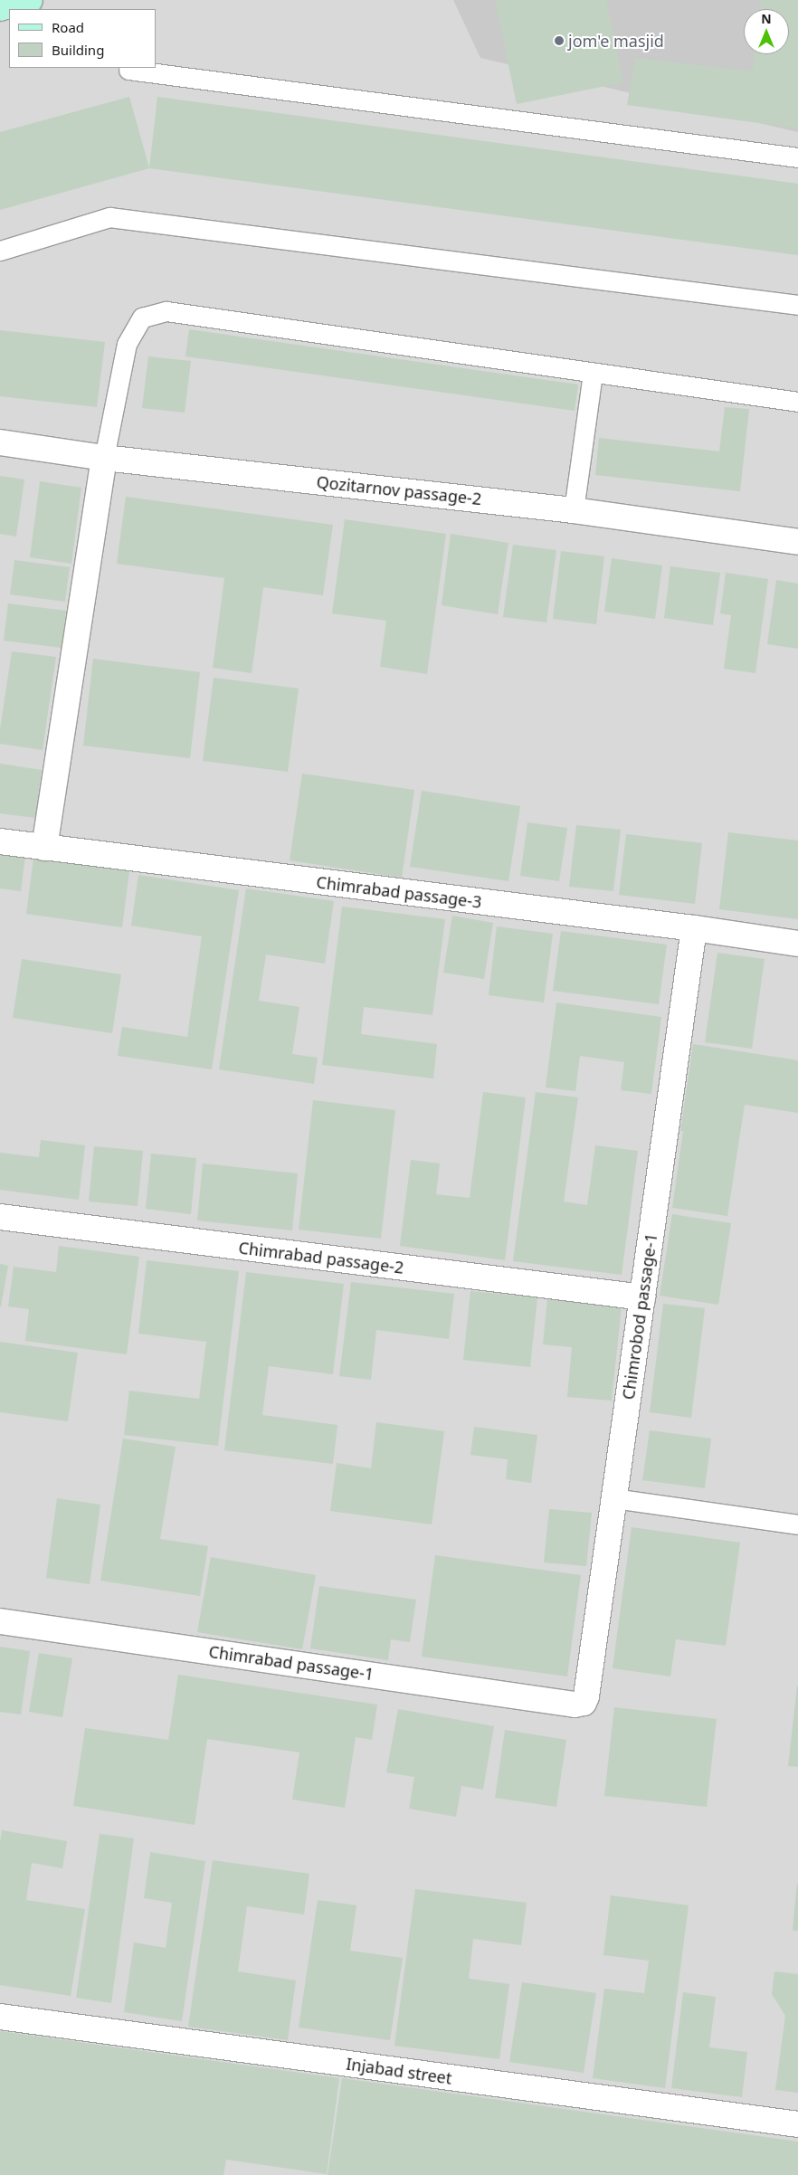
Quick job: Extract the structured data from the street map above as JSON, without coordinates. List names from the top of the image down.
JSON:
{
  "streets": {
    "street": [
      "Qozitarnov passage-2",
      "Chimrаbаd passage-3",
      "Chimrabad passage-2",
      "Chimrobod passage-1",
      "Injаbаd street"
    ]
  },
  "crossings": [
    ["Chimrаbаd passage-3", "Chimrobod passage-1"],
    ["Chimrabad passage-2", "Chimrobod passage-1"]
  ],
  "places": ["jom'e masjid"],
  "legend": ["Road", "Building"],
  "north": "top"
}
